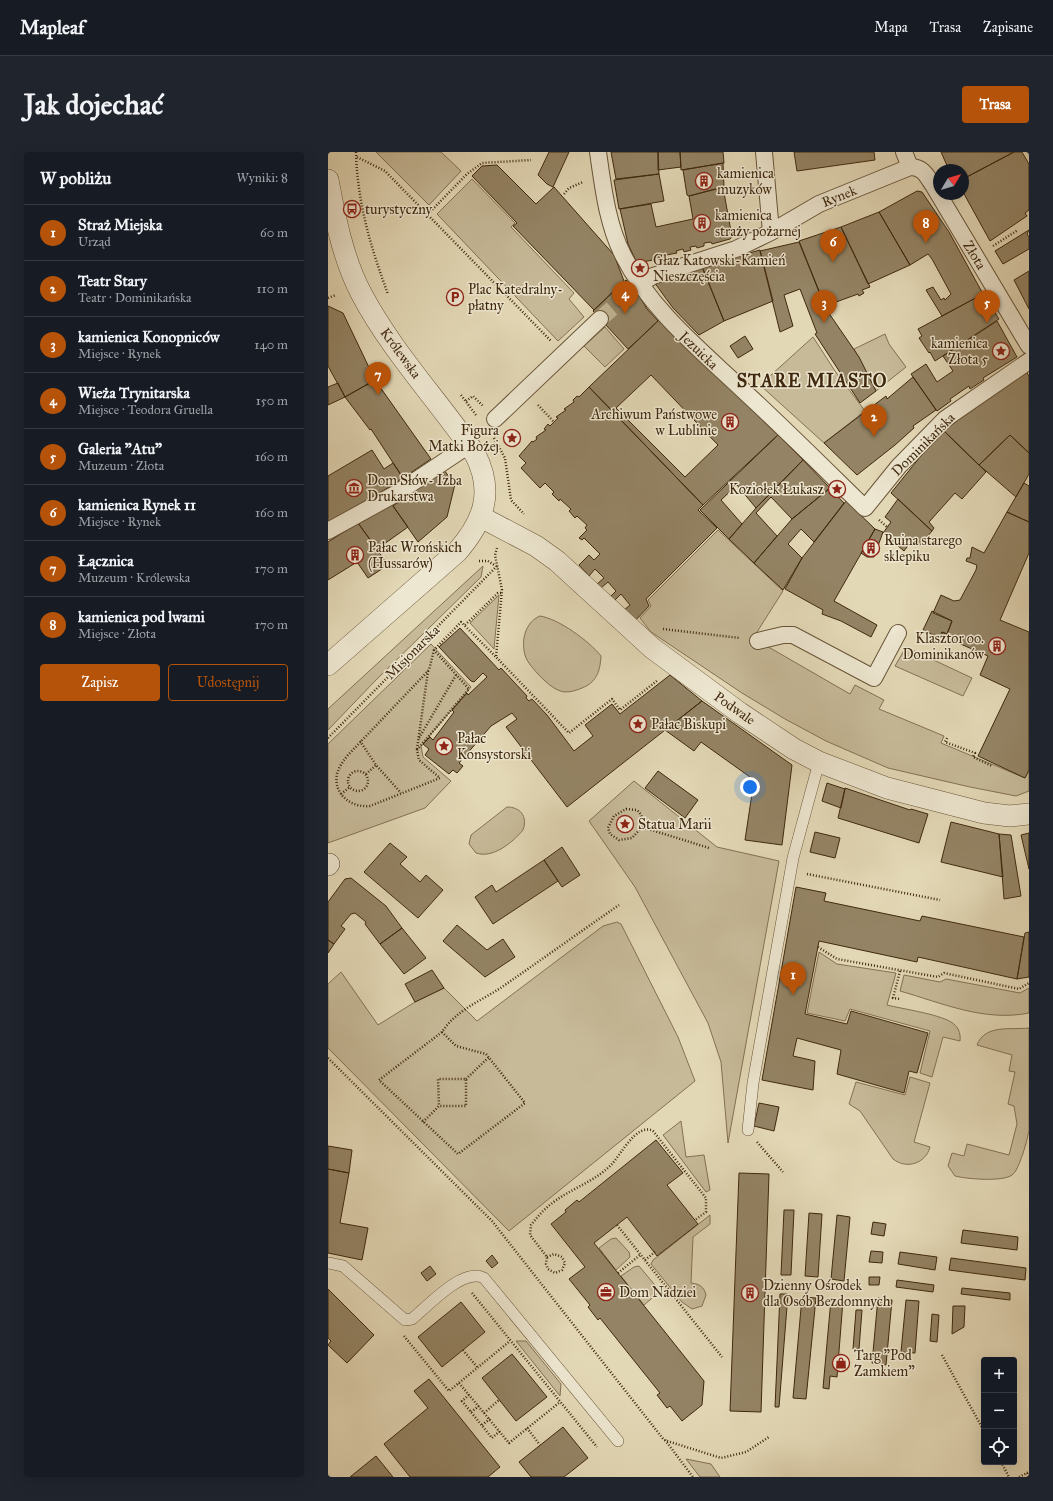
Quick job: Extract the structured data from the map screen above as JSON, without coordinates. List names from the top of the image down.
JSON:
{
  "streets": {
    "street": [
      "Rynek",
      "Złota",
      "Jezuicka",
      "Królewska",
      "Dominikańska",
      "Podwale"
    ],
    "path": ["Misjonarska"]
  },
  "crossings": [
    ["Rynek", "Jezuicka"],
    ["Jezuicka", "Dominikańska"],
    ["Królewska", "Podwale"]
  ],
  "districts": ["STARE MIASTO"],
  "places": {
    "building": [
      "kamienica muzyków",
      "kamienica straży pożarnej",
      "Archiwum Państwowe w Lublinie",
      "Ruina starego sklepiku",
      "Pałac Wrońskich (Hussarów)",
      "Klasztor oo. Dominikanów",
      "Dzienny Ośrodek dla Osób Bezdomnych"
    ],
    "bus stop": ["turystyczny"],
    "place": [
      "Głaz Katowski-Kamień Nieszczęścia",
      "kamienica Złota 5",
      "Figura Matki Bożej",
      "Koziołek Łukasz",
      "Pałac Biskupi",
      "Pałac Konsystorski",
      "Statua Marii"
    ],
    "parking": ["Plac Katedralny- płatny"],
    "museum": ["Dom Słów- Izba Drukarstwa"],
    "office": ["Dom Nadziei"],
    "shop": ["Targ \"Pod Zamkiem\""]
  },
  "north": "top right",
  "page": {
    "header": "Mapleaf",
    "nav": ["Mapa", "Trasa", "Zapisane"],
    "buttons": [
      "Trasa",
      ["Zapisz", "Udostępnij"]
    ],
    "title": "Jak dojechać",
    "heading": ["W pobliżu", "Wyniki: 8"],
    "list": [
      {
        "mark": "1",
        "name": "Straż Miejska",
        "note": "Urząd",
        "value": "60 m"
      },
      {
        "mark": "2",
        "name": "Teatr Stary",
        "note": "Teatr · Dominikańska",
        "value": "110 m"
      },
      {
        "mark": "3",
        "name": "kamienica Konopniców",
        "note": "Miejsce · Rynek",
        "value": "140 m"
      },
      {
        "mark": "4",
        "name": "Wieża Trynitarska",
        "note": "Miejsce · Teodora Gruella",
        "value": "150 m"
      },
      {
        "mark": "5",
        "name": "Galeria \"Atu\"",
        "note": "Muzeum · Złota",
        "value": "160 m"
      },
      {
        "mark": "6",
        "name": "kamienica Rynek 11",
        "note": "Miejsce · Rynek",
        "value": "160 m"
      },
      {
        "mark": "7",
        "name": "Łącznica",
        "note": "Muzeum · Królewska",
        "value": "170 m"
      },
      {
        "mark": "8",
        "name": "kamienica pod lwami",
        "note": "Miejsce · Złota",
        "value": "170 m"
      }
    ],
    "pins": [
      "8",
      "6",
      "4",
      "3",
      "5",
      "7",
      "2",
      "1"
    ],
    "map_buttons": ["+", "−"]
  }
}
